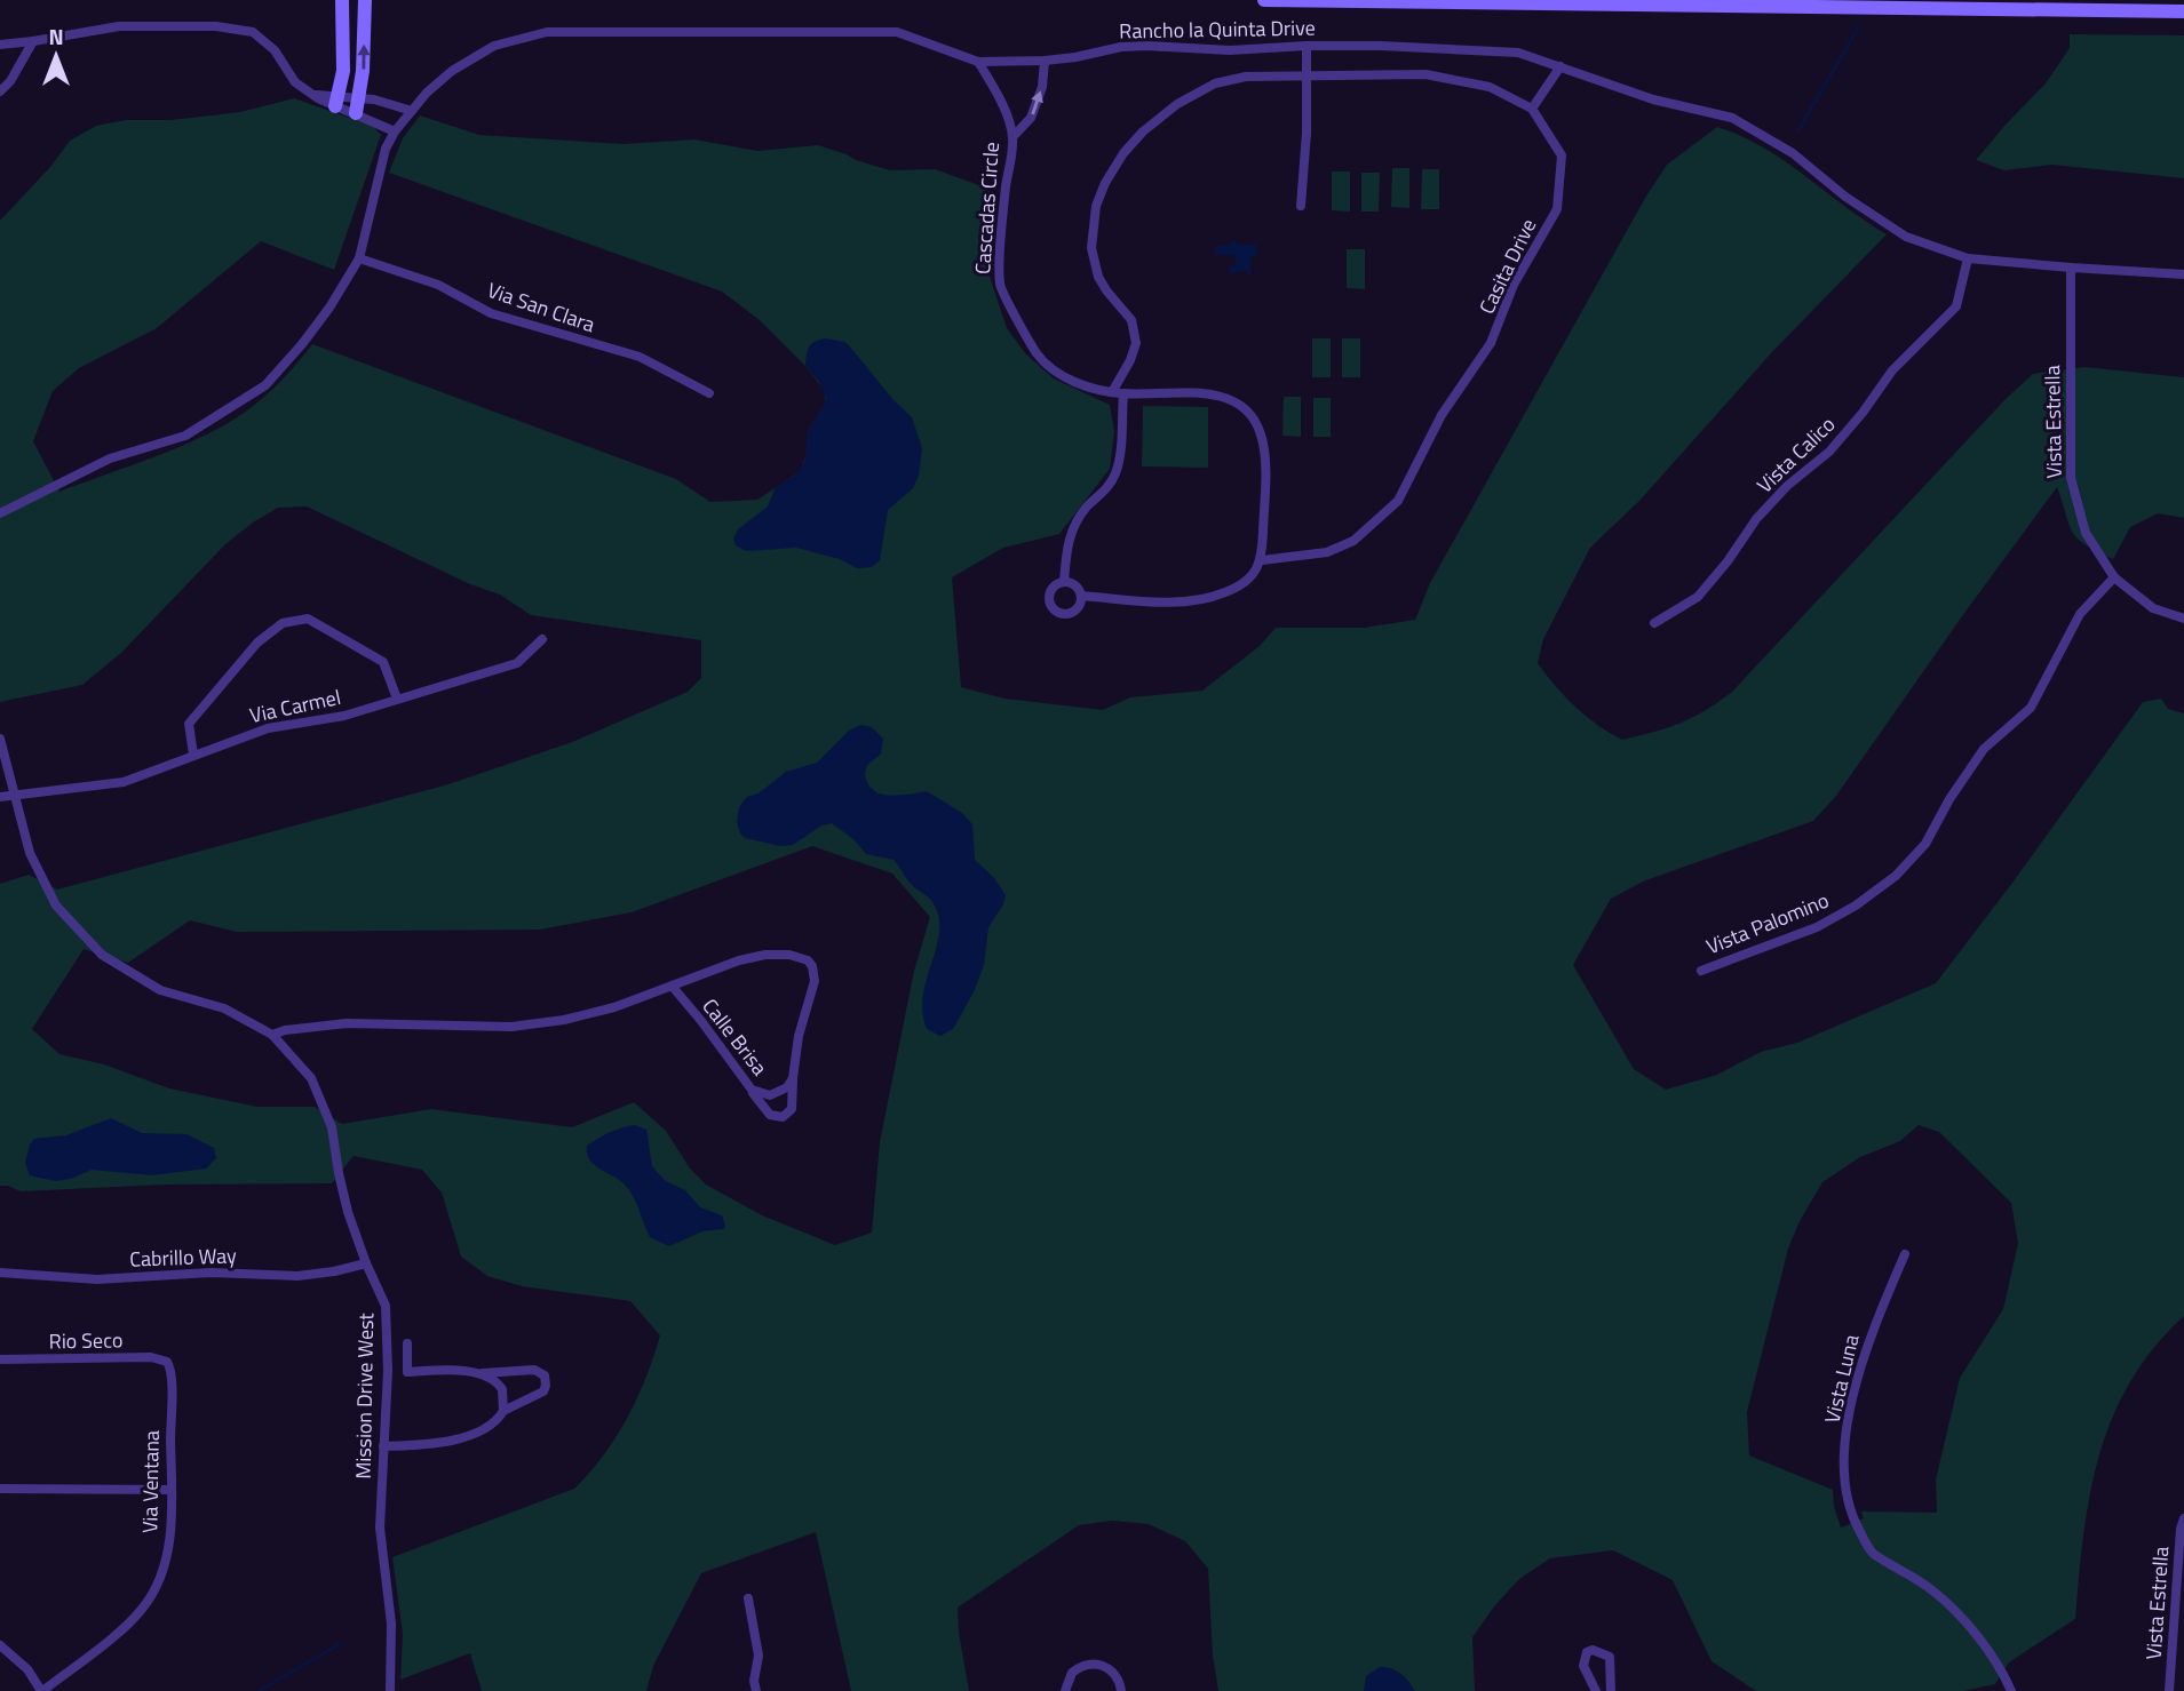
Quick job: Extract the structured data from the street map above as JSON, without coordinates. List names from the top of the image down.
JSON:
{
  "streets": {
    "street": [
      "Rancho la Quinta Drive",
      "Cascadas Circle",
      "Casita Drive",
      "Via San Clara",
      "Vista Estrella",
      "Vista Calico",
      "Via Carmel",
      "Vista Palomino",
      "Calle Brisa",
      "Cabrillo Way",
      "Rio Seco",
      "Vista Luna",
      "Mission Drive West",
      "Via Ventana"
    ]
  },
  "crossings": [
    ["Rancho la Quinta Drive", "Cascadas Circle"],
    ["Rancho la Quinta Drive", "Via San Clara"],
    ["Rancho la Quinta Drive", "Vista Estrella"],
    ["Rancho la Quinta Drive", "Vista Calico"],
    ["Cascadas Circle", "Casita Drive"],
    ["Vista Estrella", "Vista Palomino"],
    ["Via Carmel", "Mission Drive West"],
    ["Calle Brisa", "Mission Drive West"],
    ["Cabrillo Way", "Mission Drive West"],
    ["Rio Seco", "Via Ventana"]
  ],
  "north": "top"
}
